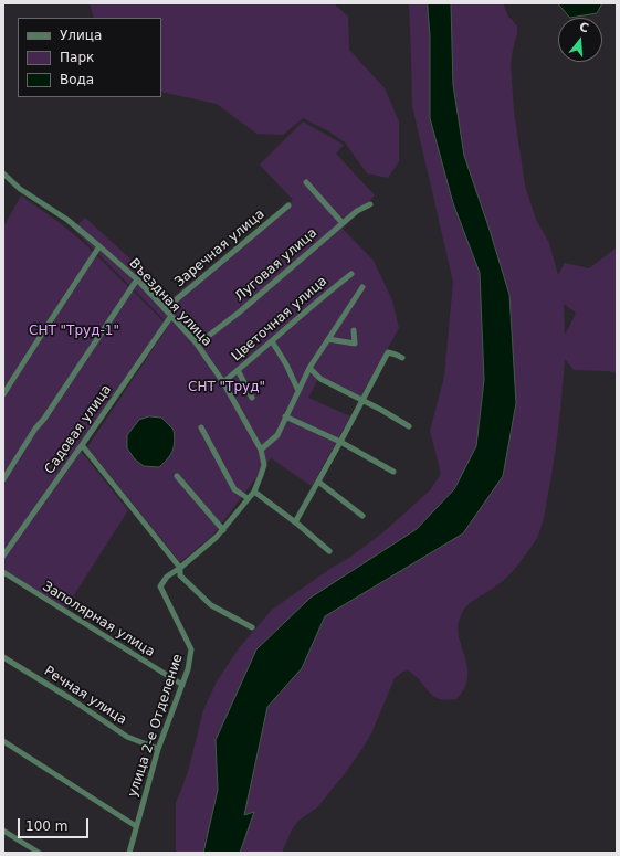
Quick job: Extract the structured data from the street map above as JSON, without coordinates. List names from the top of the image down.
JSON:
{
  "streets": {
    "street": [
      "Заречная улица",
      "Луговая улица",
      "Въездная улица",
      "Цветочная улица",
      "Садовая улица",
      "Заполярная улица",
      "Речная улица",
      "улица 2-е Отделение"
    ]
  },
  "crossings": [
    ["Заречная улица", "Въездная улица"],
    ["Луговая улица", "Въездная улица"],
    ["Въездная улица", "Цветочная улица"],
    ["Въездная улица", "Садовая улица"],
    ["Въездная улица", "улица 2-е Отделение"],
    ["Заполярная улица", "улица 2-е Отделение"],
    ["Речная улица", "улица 2-е Отделение"]
  ],
  "parks": ["СНТ \"Труд-1\"", "СНТ \"Труд\""],
  "legend": ["Улица", "Парк", "Вода"],
  "scale_bar": "100 m",
  "north": "top"
}
